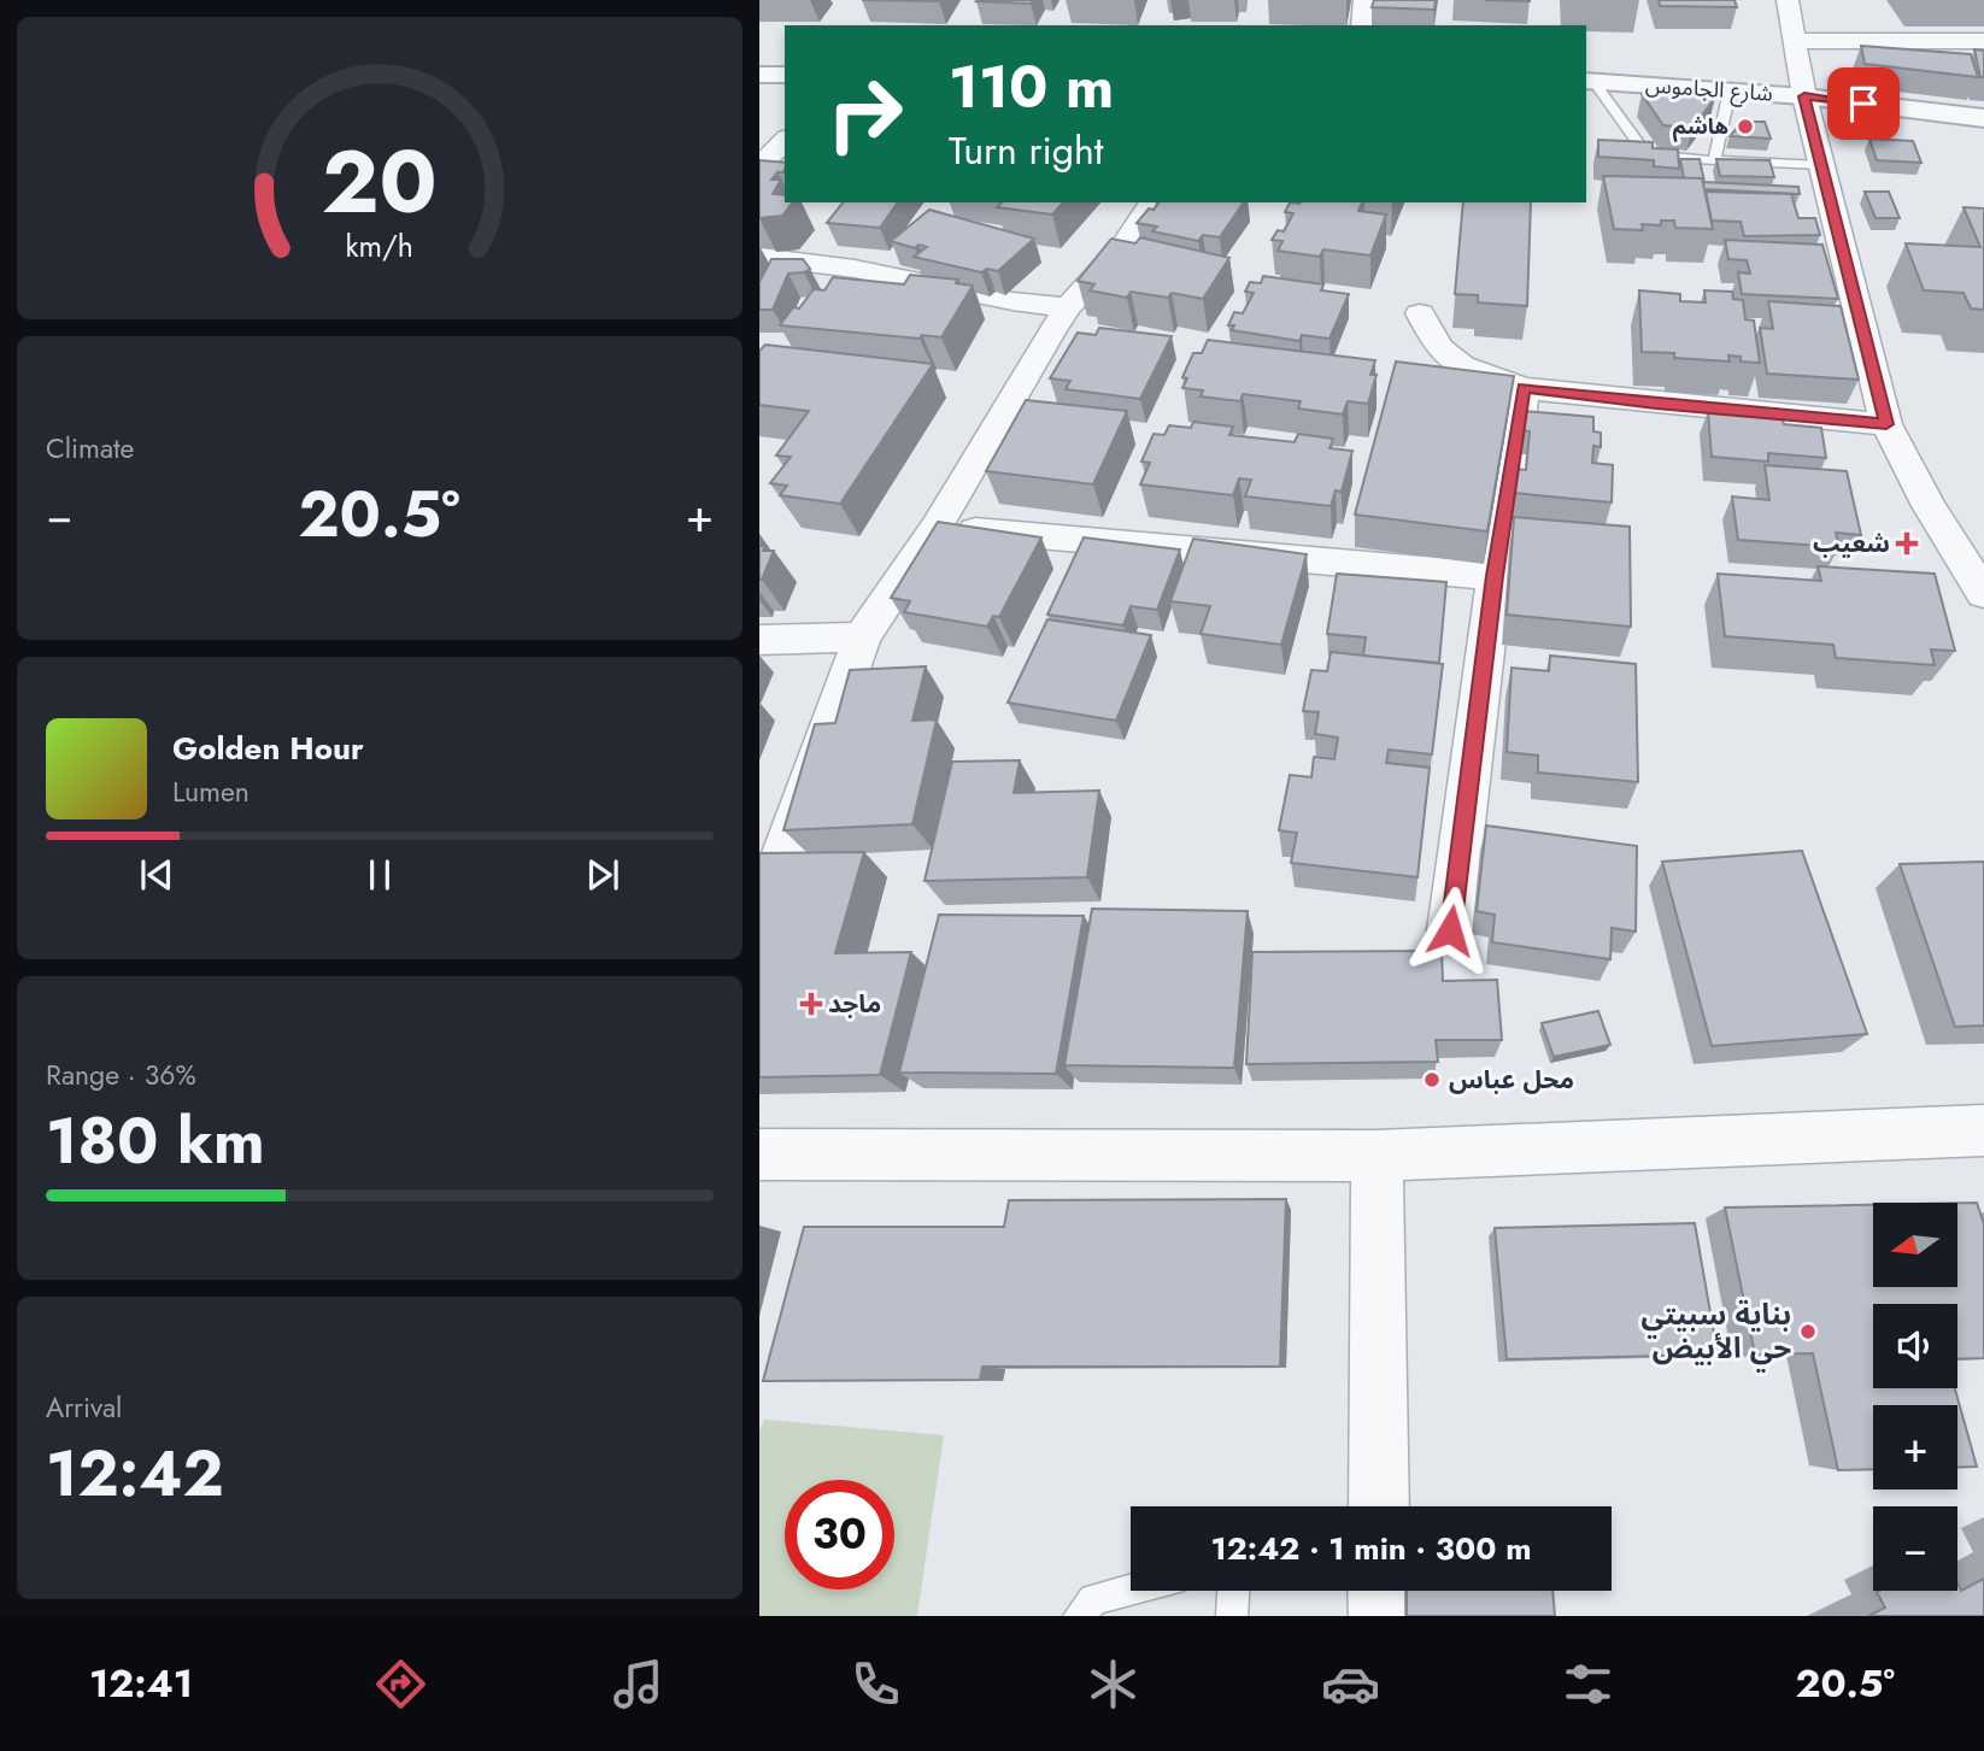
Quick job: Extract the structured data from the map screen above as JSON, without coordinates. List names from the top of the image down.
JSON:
{
  "streets": {
    "street": ["شارع الجاموس"]
  },
  "places": {
    "other": ["هاشم", "محل عباس", "بناية سبيتي حي الأبيض"],
    "health": ["شعيب", "ماجد"]
  },
  "north": "left",
  "page": {
    "turn": ["110 m", "Turn right"],
    "tile": [
      "Climate",
      ["Range · 36%", "180 km"],
      ["Arrival", "12:42"]
    ],
    "heat": ["−", "20.5°", "+"],
    "song": ["Golden Hour", "Lumen"],
    "map_buttons": ["+", "−"],
    "limit": "30",
    "trip": "12:42 · 1 min · 300 m",
    "tabs": ["12:41", "20.5°"],
    "gauge": ["20", "km/h"]
  }
}
